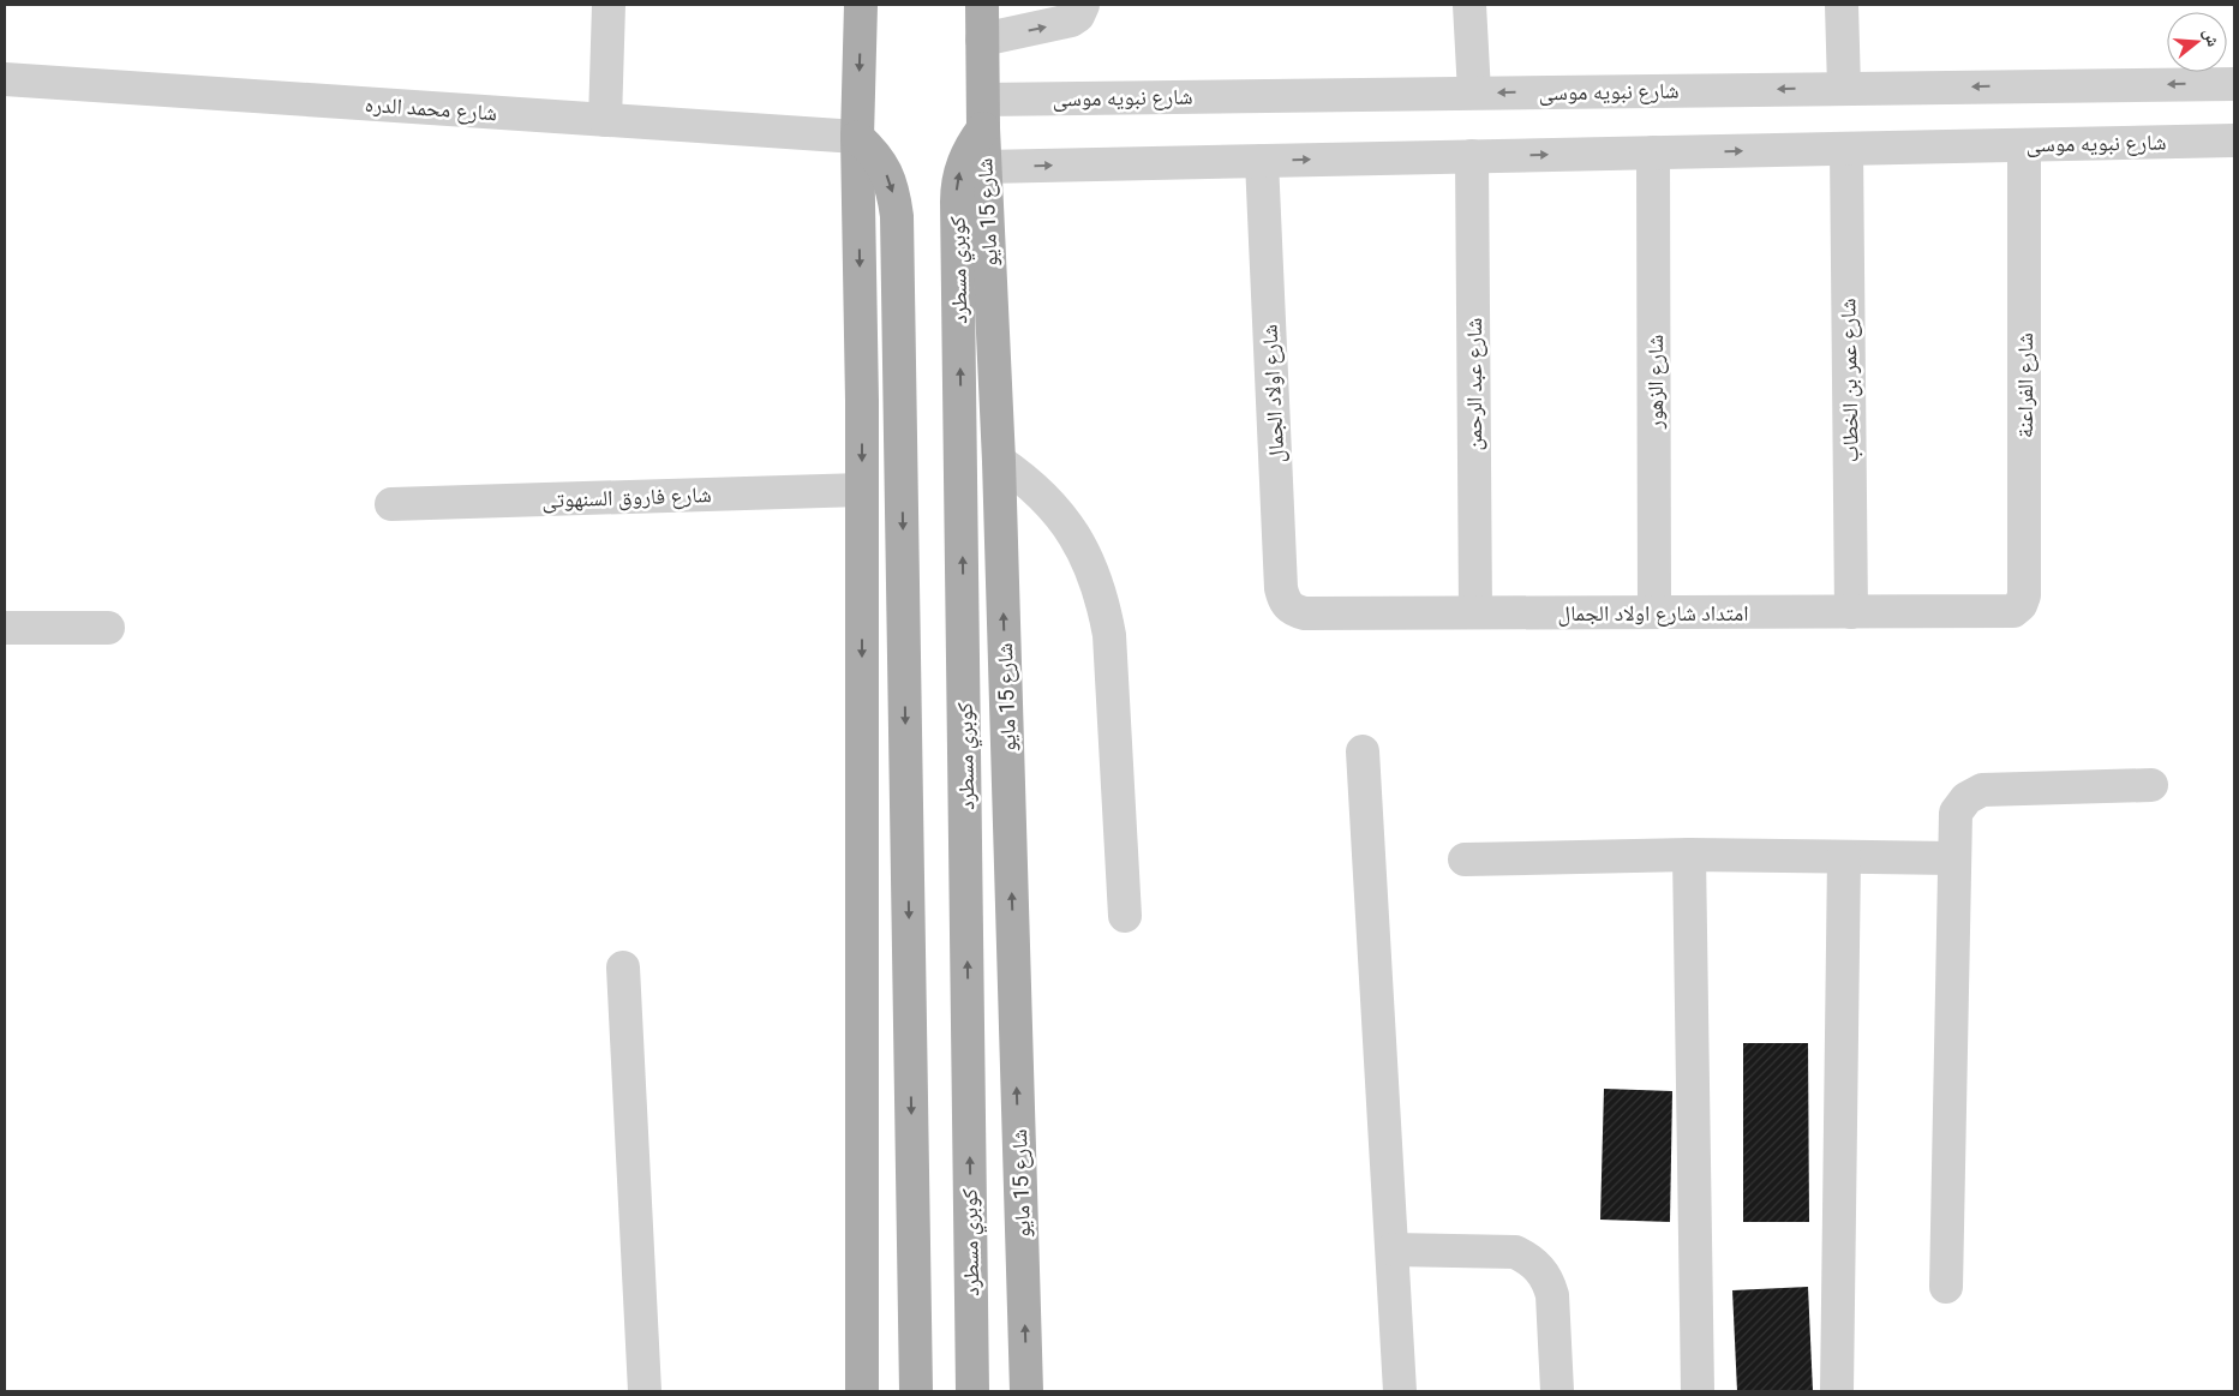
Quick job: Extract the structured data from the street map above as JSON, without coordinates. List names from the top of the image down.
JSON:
{
  "streets": {
    "main road": ["شارع 15 مايو", "كوبري مسطرد"],
    "street": [
      "شارع نبويه موسى",
      "شارع محمد الدره",
      "شارع عمر بن الخطاب",
      "شارع الزهور",
      "شارع عبد الرحمن",
      "شارع الفراعنة",
      "شارع اولاد الجمال",
      "شارع فاروق السنهوتى",
      "امتداد شارع اولاد الجمال"
    ]
  },
  "crossings": [
    ["شارع نبويه موسى", "شارع 15 مايو"],
    ["شارع نبويه موسى", "كوبري مسطرد"],
    ["شارع نبويه موسى", "شارع عمر بن الخطاب"],
    ["شارع نبويه موسى", "شارع الزهور"],
    ["شارع نبويه موسى", "شارع عبد الرحمن"],
    ["شارع نبويه موسى", "شارع الفراعنة"],
    ["شارع نبويه موسى", "شارع اولاد الجمال"],
    ["شارع 15 مايو", "كوبري مسطرد"],
    ["شارع عمر بن الخطاب", "امتداد شارع اولاد الجمال"],
    ["شارع الزهور", "امتداد شارع اولاد الجمال"],
    ["شارع عبد الرحمن", "امتداد شارع اولاد الجمال"],
    ["شارع الفراعنة", "امتداد شارع اولاد الجمال"],
    ["شارع اولاد الجمال", "امتداد شارع اولاد الجمال"]
  ],
  "north": "right"
}
